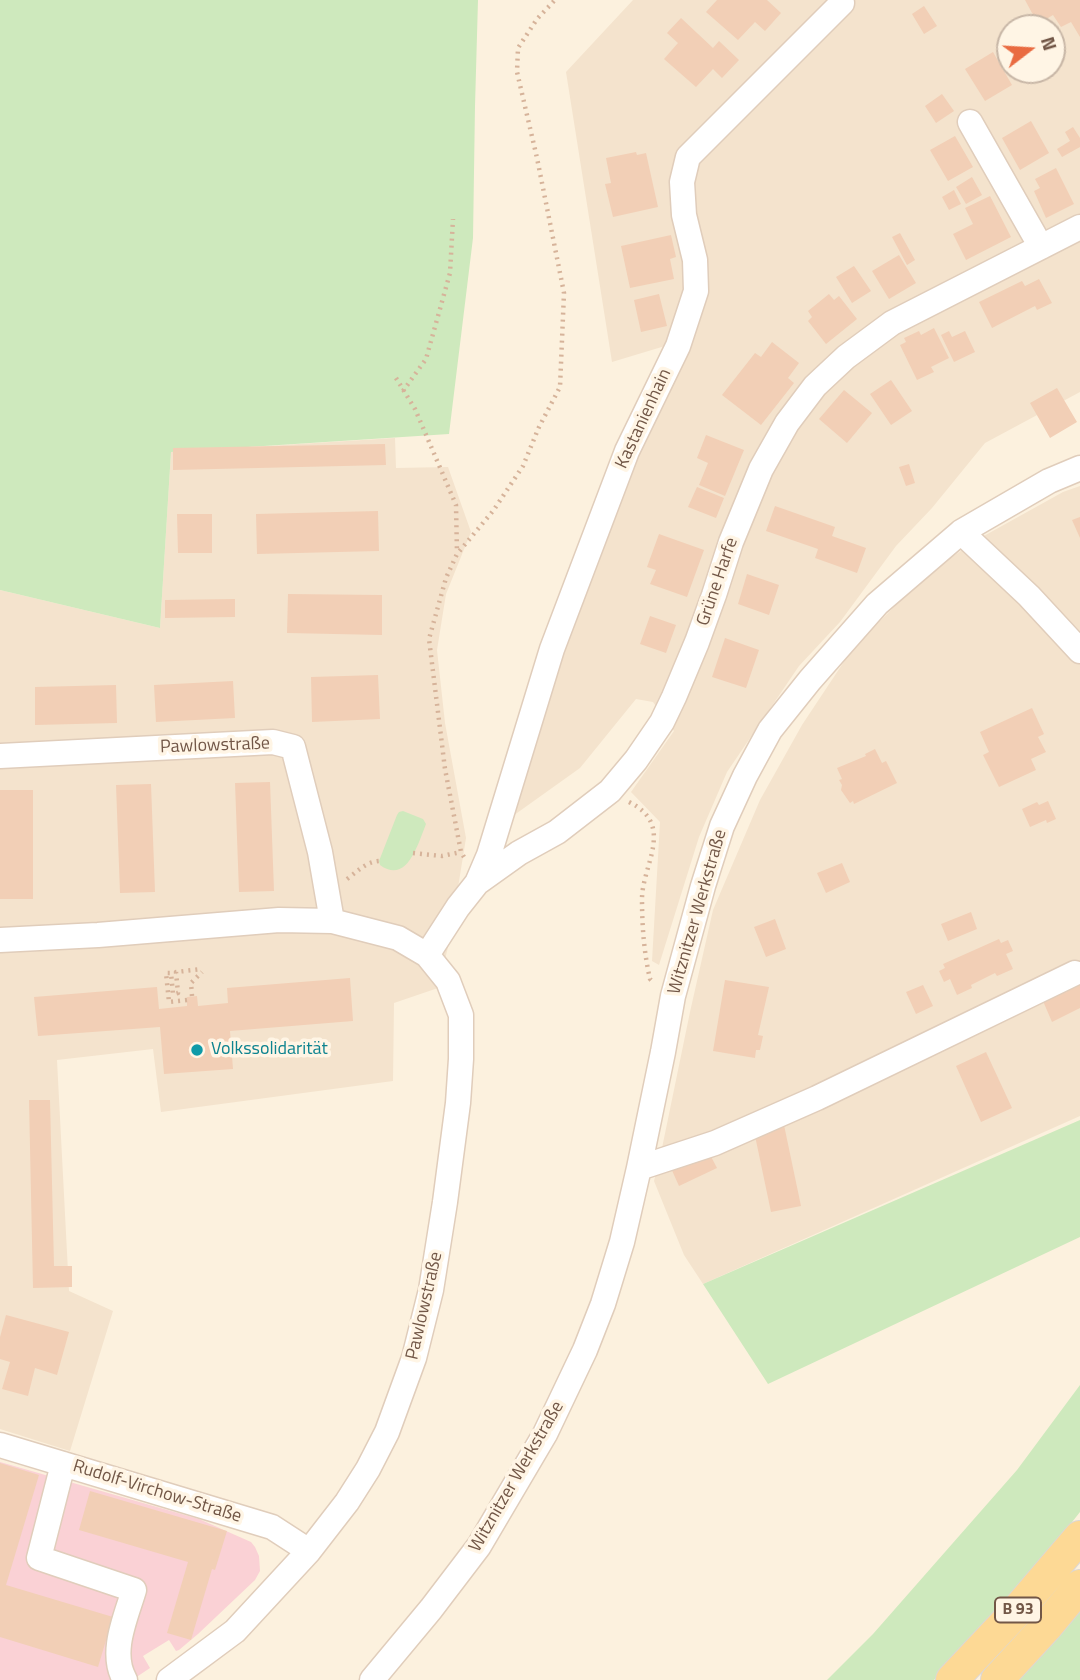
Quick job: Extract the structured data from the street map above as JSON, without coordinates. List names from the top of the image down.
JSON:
{
  "streets": {
    "main road": ["B 93"],
    "street": [
      "Kastanienhain",
      "Grüne Harfe",
      "Pawlowstraße",
      "Witznitzer Werkstraße",
      "Rudolf-Virchow-Straße"
    ]
  },
  "crossings": [
    ["Kastanienhain", "Grüne Harfe"],
    ["Grüne Harfe", "Pawlowstraße"],
    ["Pawlowstraße", "Rudolf-Virchow-Straße"]
  ],
  "places": ["Volkssolidarität"],
  "north": "right"
}
